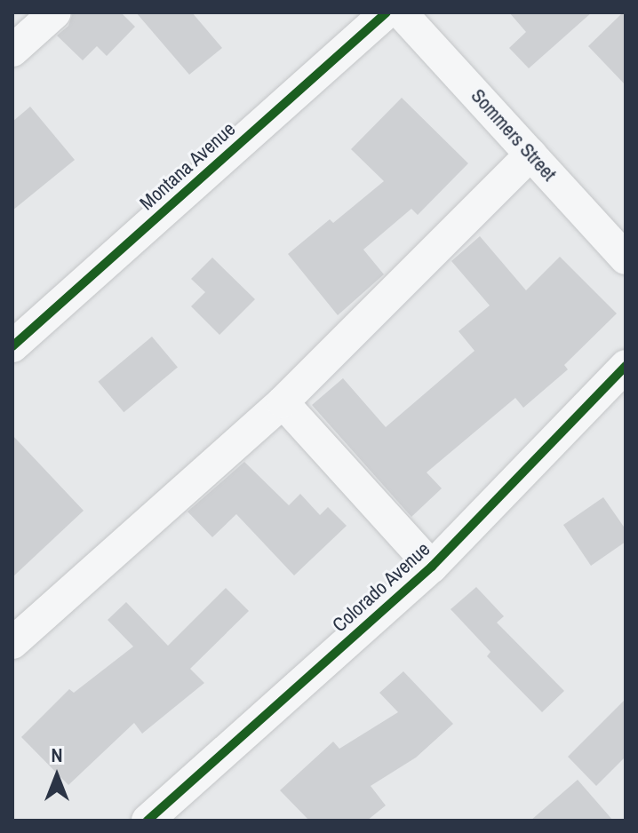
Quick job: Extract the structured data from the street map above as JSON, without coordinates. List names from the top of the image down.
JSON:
{
  "streets": {
    "street": ["Sommers Street", "Montana Avenue", "Colorado Avenue"]
  },
  "north": "top"
}
